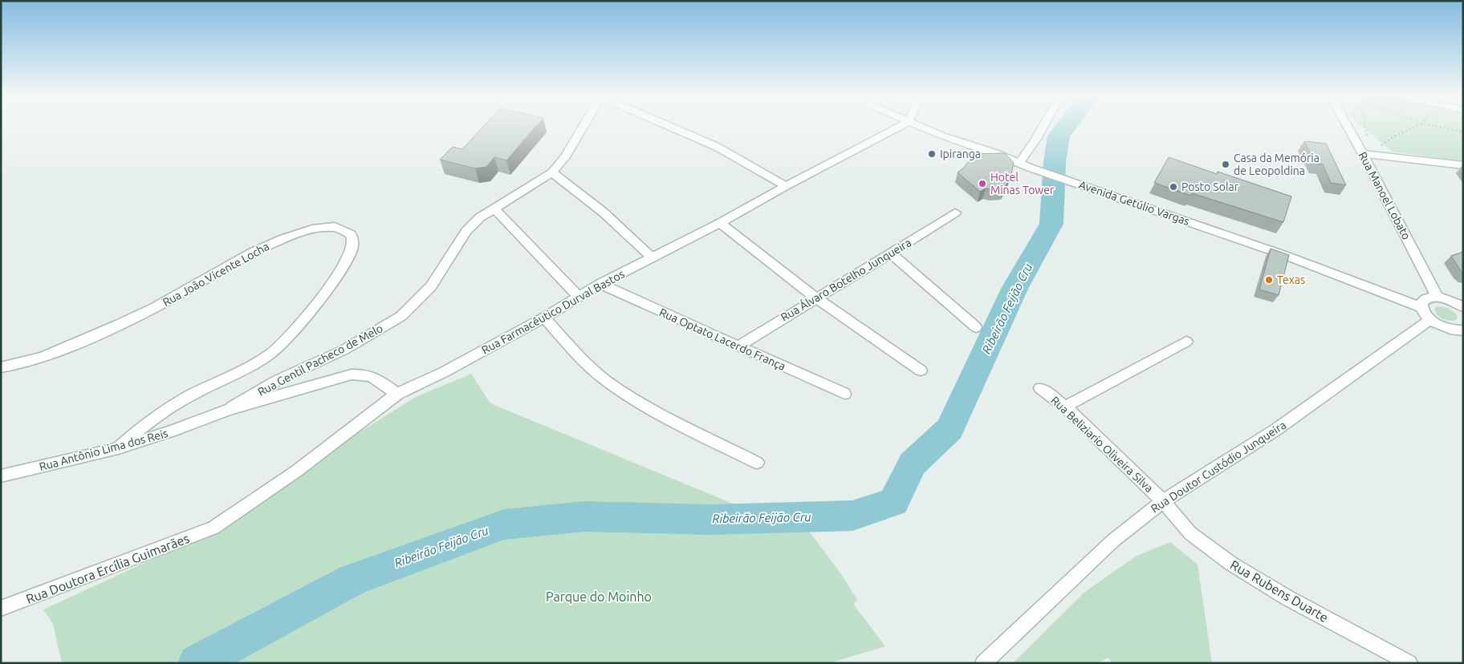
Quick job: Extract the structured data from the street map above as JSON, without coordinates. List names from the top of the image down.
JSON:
{
  "streets": {
    "street": [
      "Rua Manoel Lobato",
      "Avenida Getúlio Vargas",
      "Rua João Vicente Locha",
      "Rua Álvaro Botelho Junqueira",
      "Rua Farmacêutico Durval Bastos",
      "Rua Optato Lacerdo França",
      "Rua Gentil Pacheco de Melo",
      "Rua Beliziario Oliveira Silva",
      "Rua Antônio Lima dos Reis",
      "Rua Doutor Custódio Junqueira",
      "Rua Doutora Ercília Guimarães",
      "Rua Rubens Duarte"
    ]
  },
  "crossings": [
    ["Rua João Vicente Locha", "Rua Antônio Lima dos Reis"],
    ["Rua Álvaro Botelho Junqueira", "Rua Optato Lacerdo França"],
    ["Rua Farmacêutico Durval Bastos", "Rua Optato Lacerdo França"],
    ["Rua Farmacêutico Durval Bastos", "Rua Doutora Ercília Guimarães"],
    ["Rua Gentil Pacheco de Melo", "Rua Antônio Lima dos Reis"],
    ["Rua Beliziario Oliveira Silva", "Rua Doutor Custódio Junqueira"],
    ["Rua Beliziario Oliveira Silva", "Rua Rubens Duarte"],
    ["Rua Doutor Custódio Junqueira", "Rua Rubens Duarte"]
  ],
  "water": ["Ribeirão Feijão Cru"],
  "parks": ["Parque do Moinho"],
  "places": [
    "Ipiranga",
    "Casa da Memória de Leopoldina",
    "Hotel Minas Tower",
    "Posto Solar",
    "Texas"
  ]
}
